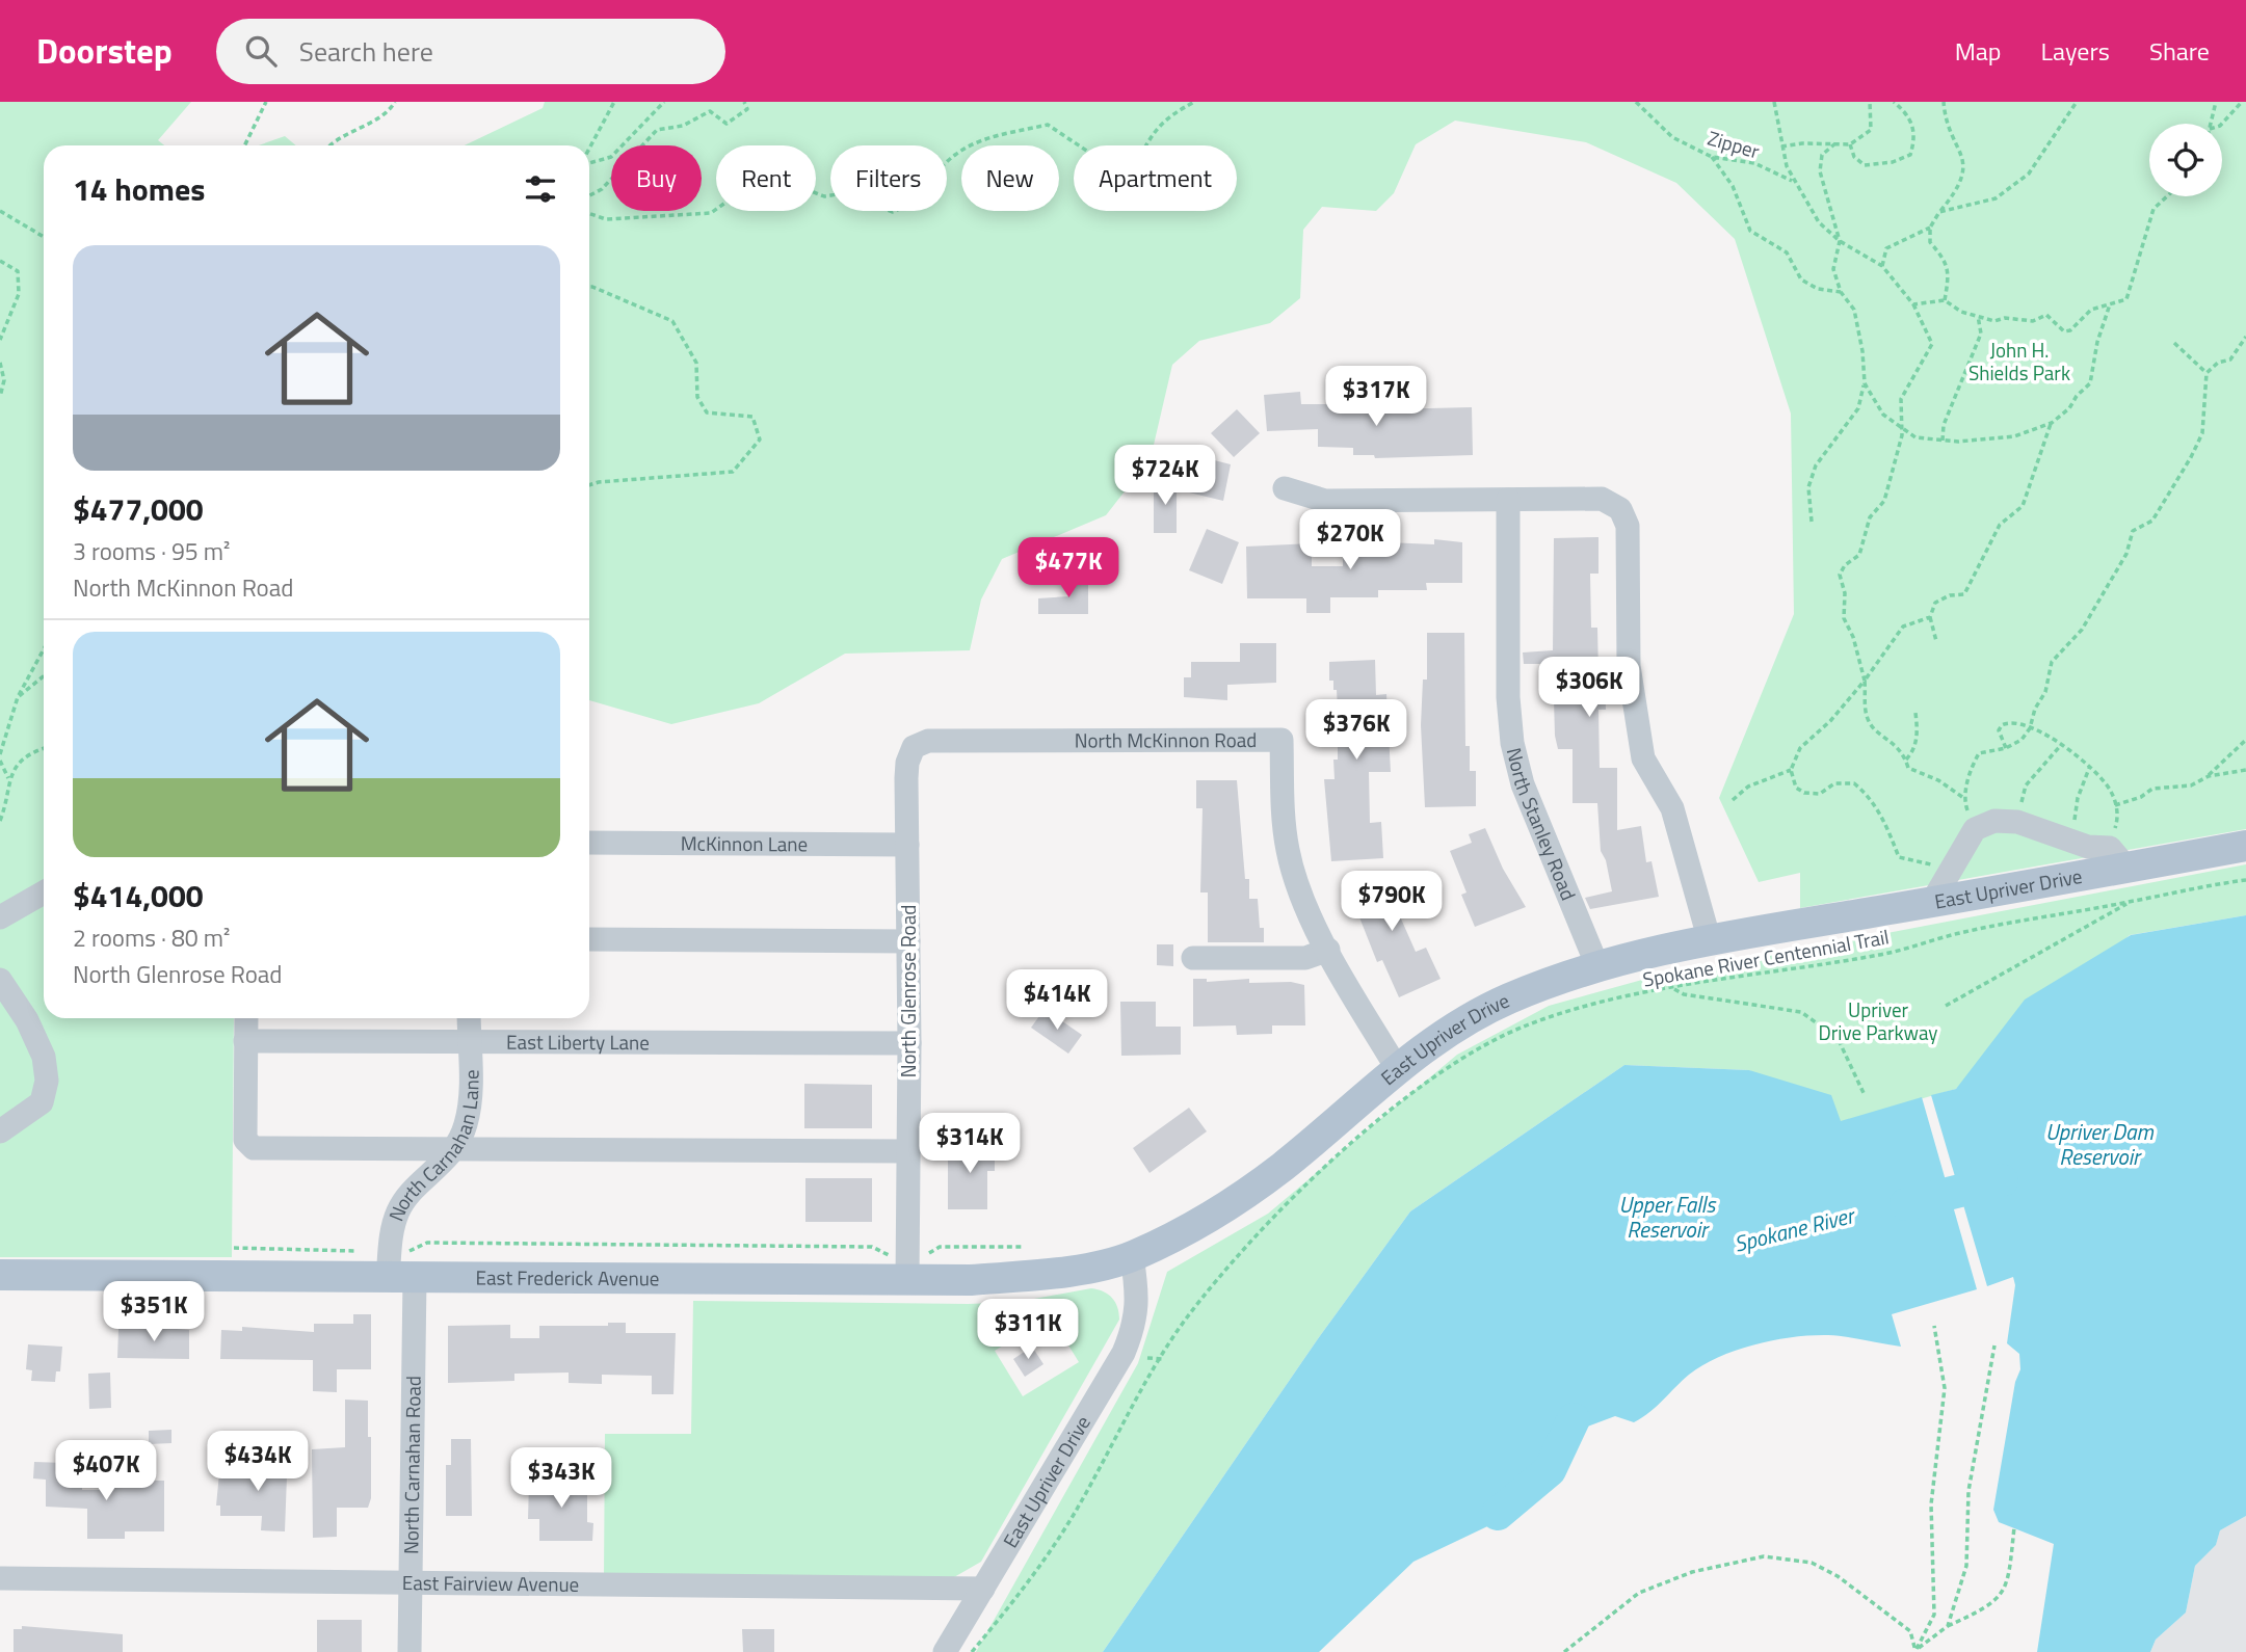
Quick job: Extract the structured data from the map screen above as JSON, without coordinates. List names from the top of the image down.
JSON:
{
  "streets": {
    "main road": ["East Upriver Drive", "East Frederick Avenue"],
    "street": [
      "North McKinnon Road",
      "North Stanley Road",
      "McKinnon Lane",
      "North Glenrose Road",
      "East Liberty Lane",
      "North Carnahan Lane",
      "North Carnahan Road",
      "East Fairview Avenue"
    ],
    "path": ["Zipper", "Spokane River Centennial Trail"]
  },
  "crossings": [
    ["North McKinnon Road", "East Upriver Drive"],
    ["North McKinnon Road", "North Glenrose Road"],
    ["North Stanley Road", "East Upriver Drive"],
    ["McKinnon Lane", "North Glenrose Road"],
    ["East Upriver Drive", "East Frederick Avenue"],
    ["East Upriver Drive", "East Fairview Avenue"],
    ["North Glenrose Road", "East Liberty Lane"],
    ["North Glenrose Road", "East Frederick Avenue"],
    ["East Liberty Lane", "North Carnahan Lane"],
    ["North Carnahan Lane", "East Frederick Avenue"],
    ["North Carnahan Lane", "North Carnahan Road"],
    ["East Frederick Avenue", "North Carnahan Road"],
    ["North Carnahan Road", "East Fairview Avenue"]
  ],
  "water": ["Upriver Dam Reservoir", "Upper Falls Reservoir", "Spokane River"],
  "parks": ["John H. Shields Park", "Upriver Drive Parkway"],
  "page": {
    "header": "Doorstep",
    "search": "Search here",
    "nav": ["Map", "Layers", "Share"],
    "chip": [
      "Buy",
      "Rent",
      "Filters",
      "New",
      "Apartment"
    ],
    "heading": "14 homes",
    "list": [
      {
        "name": "$477,000",
        "note": "3 rooms · 95 m² · North McKinnon Road"
      },
      {
        "name": "$414,000",
        "note": "2 rooms · 80 m² · North Glenrose Road"
      }
    ],
    "price": [
      "$317K",
      "$724K",
      "$270K",
      "$477K",
      "$306K",
      "$376K",
      "$790K",
      "$414K",
      "$314K",
      "$351K",
      "$311K",
      "$434K",
      "$407K",
      "$343K"
    ]
  }
}
